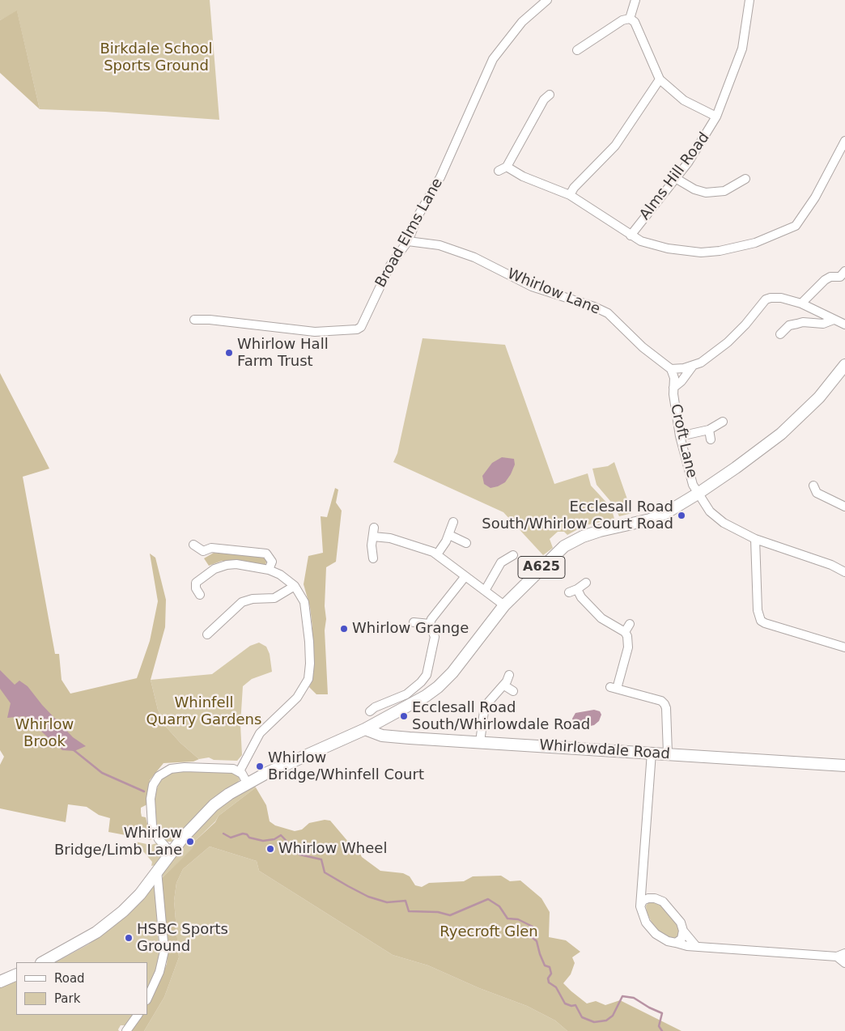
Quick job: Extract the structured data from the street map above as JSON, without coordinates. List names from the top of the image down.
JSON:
{
  "streets": {
    "main road": ["A625", "Whirlowdale Road"],
    "street": [
      "Alms Hill Road",
      "Broad Elms Lane",
      "Whirlow Lane",
      "Croft Lane"
    ]
  },
  "crossings": [
    ["Broad Elms Lane", "Whirlow Lane"],
    ["Whirlow Lane", "Croft Lane"],
    ["Croft Lane", "A625"],
    ["A625", "Whirlowdale Road"]
  ],
  "parks": [
    "Birkdale School Sports Ground",
    "Whinfell Quarry Gardens",
    "Whirlow Brook",
    "Ryecroft Glen"
  ],
  "places": [
    "Whirlow Hall Farm Trust",
    "Ecclesall Road South/Whirlow Court Road",
    "Whirlow Grange",
    "Ecclesall Road South/Whirlowdale Road",
    "Whirlow Bridge/Whinfell Court",
    "Whirlow Bridge/Limb Lane",
    "Whirlow Wheel",
    "HSBC Sports Ground"
  ],
  "legend": ["Road", "Park"]
}
